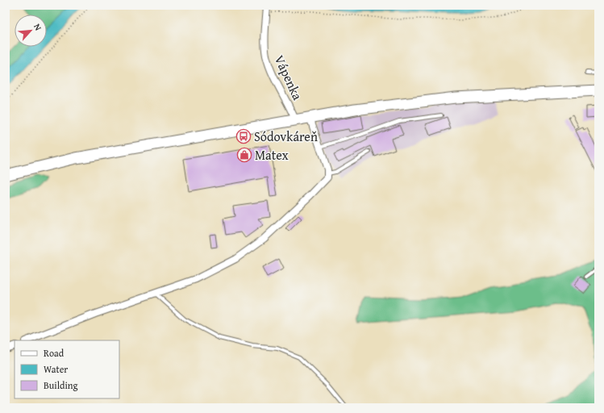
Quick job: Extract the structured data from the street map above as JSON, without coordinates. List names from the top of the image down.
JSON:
{
  "streets": {
    "street": ["Vápenka"]
  },
  "places": {
    "bus stop": ["Sódovkáreň"],
    "shop": ["Matex"]
  },
  "legend": ["Road", "Water", "Building"],
  "north": "top right"
}
